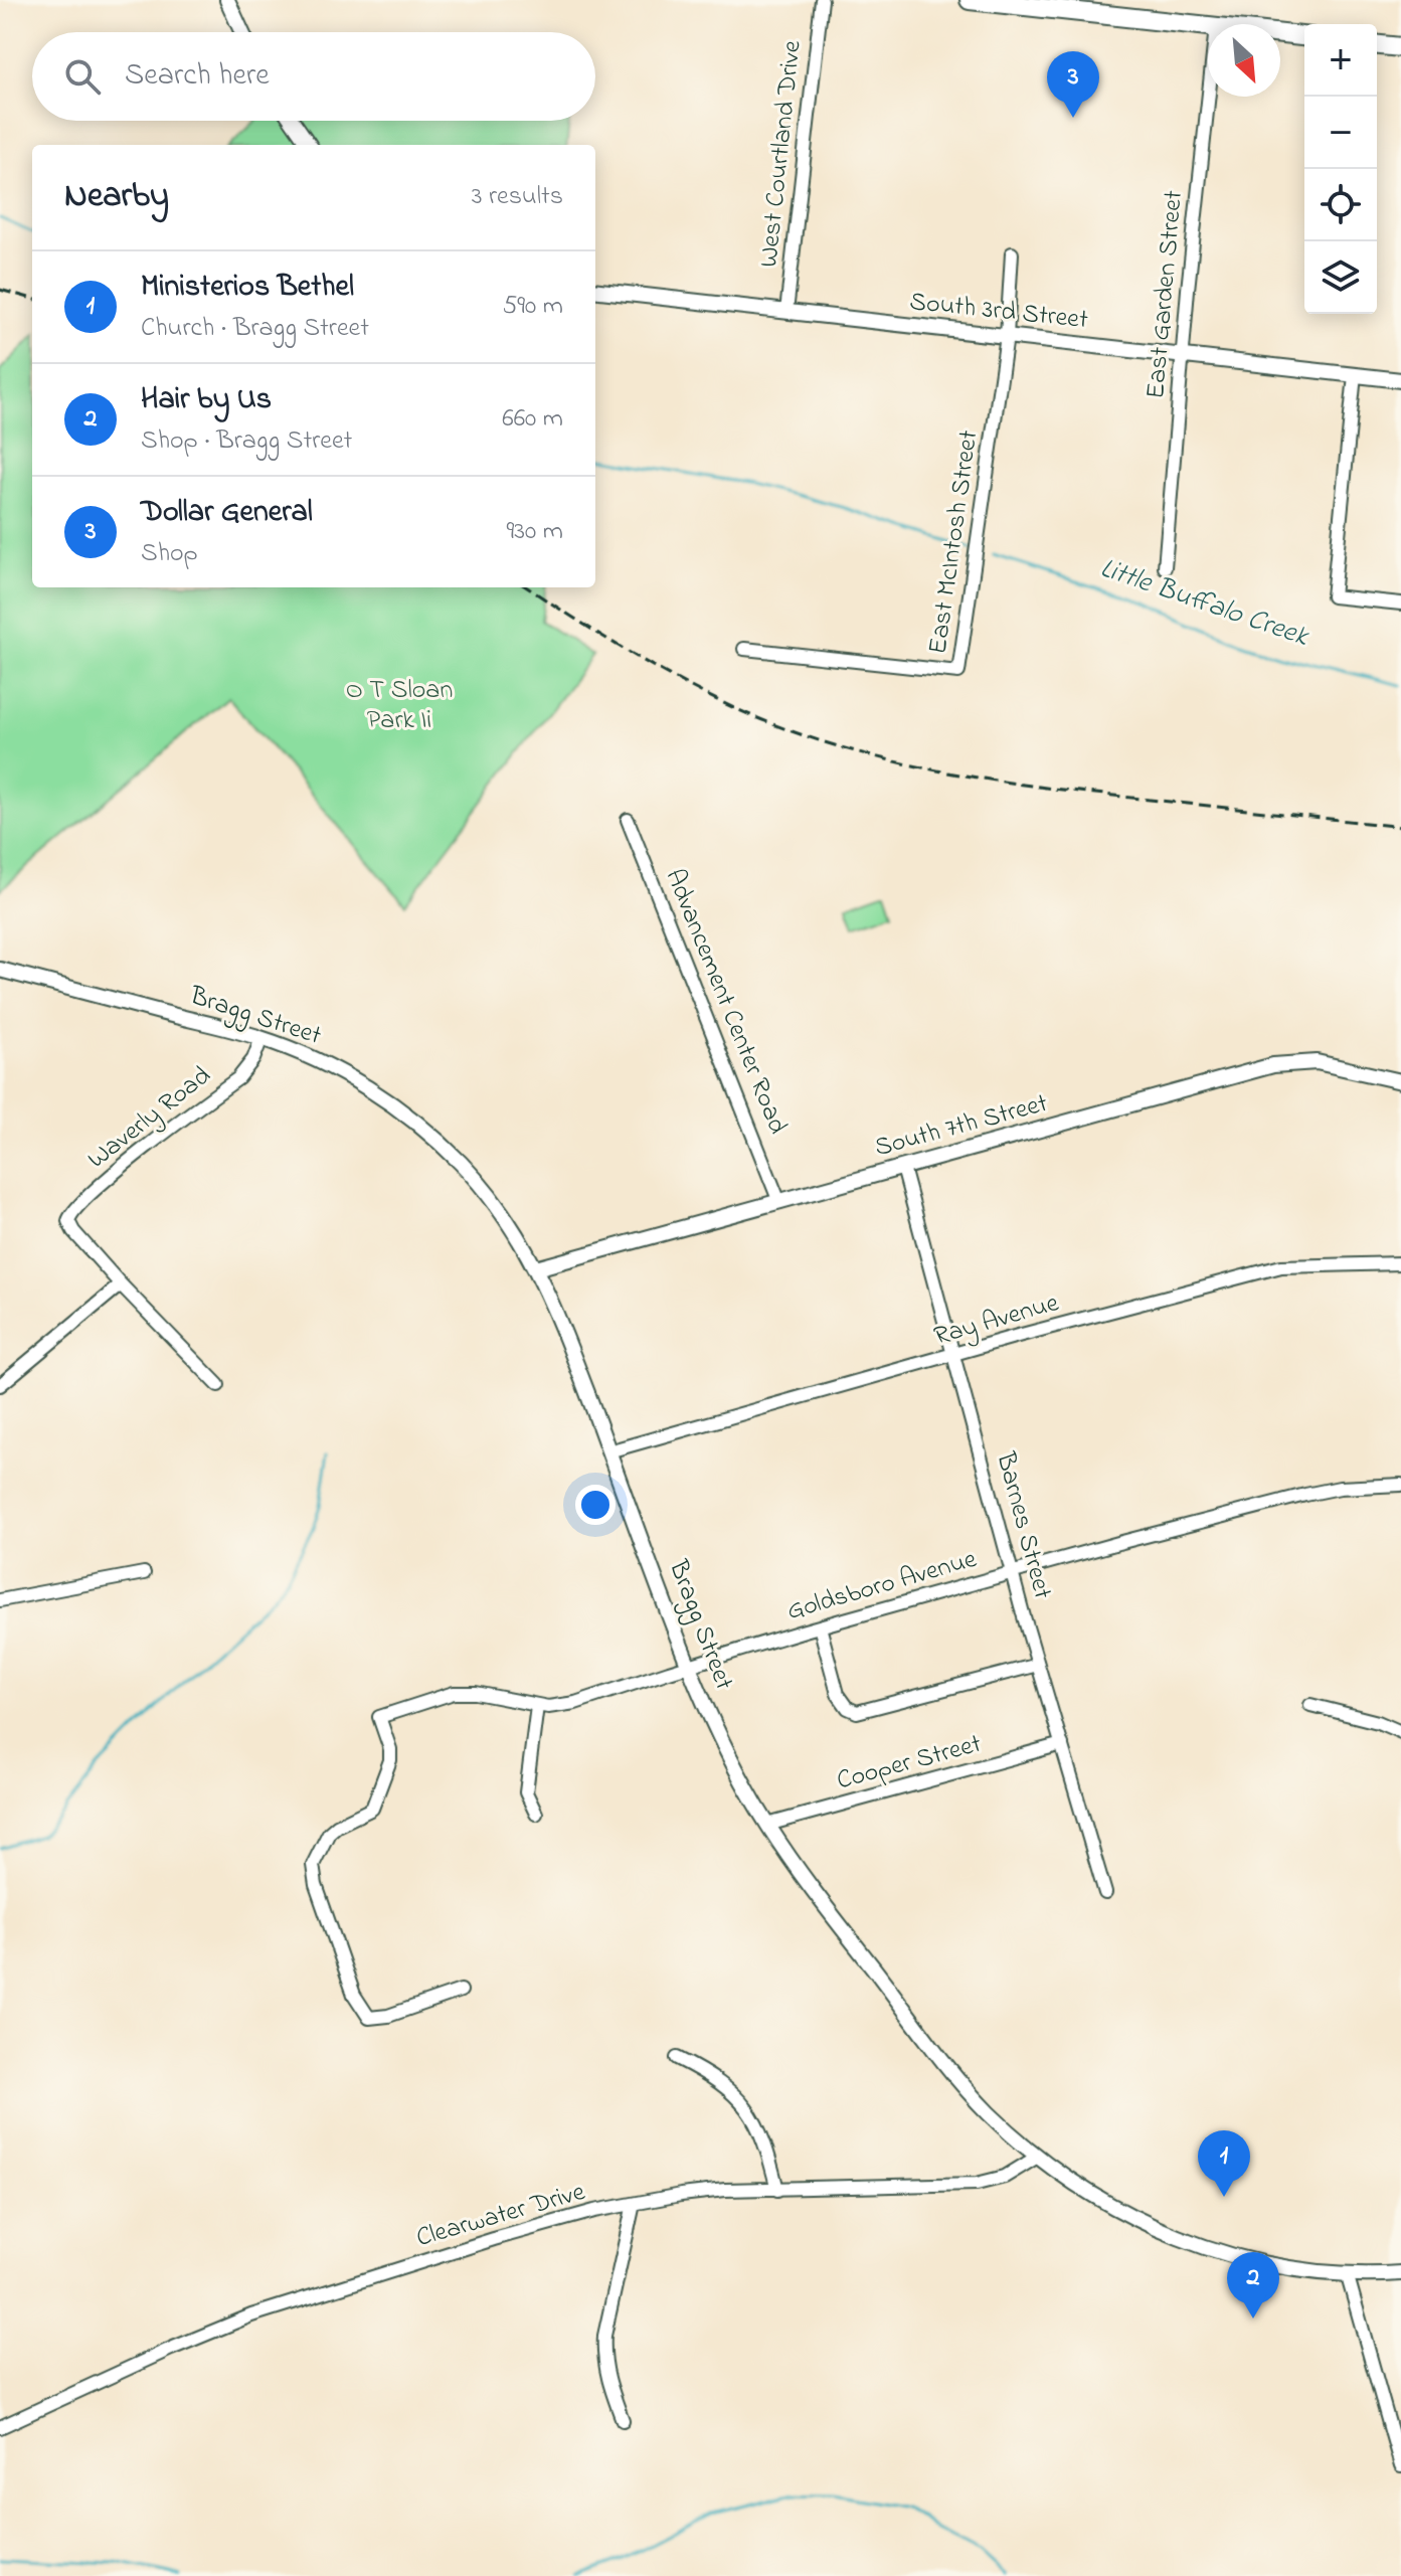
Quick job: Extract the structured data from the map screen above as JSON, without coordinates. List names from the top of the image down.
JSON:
{
  "streets": {
    "street": [
      "West Courtland Drive",
      "East Garden Street",
      "South 3rd Street",
      "East McIntosh Street",
      "Advancement Center Road",
      "Bragg Street",
      "Waverly Road",
      "South 7th Street",
      "Ray Avenue",
      "Barnes Street",
      "Goldsboro Avenue",
      "Cooper Street",
      "Clearwater Drive"
    ]
  },
  "crossings": [
    ["West Courtland Drive", "South 3rd Street"],
    ["East Garden Street", "South 3rd Street"],
    ["South 3rd Street", "East McIntosh Street"],
    ["Advancement Center Road", "South 7th Street"],
    ["Bragg Street", "Waverly Road"],
    ["Bragg Street", "South 7th Street"],
    ["Bragg Street", "Ray Avenue"],
    ["Bragg Street", "Goldsboro Avenue"],
    ["Bragg Street", "Cooper Street"],
    ["Bragg Street", "Clearwater Drive"],
    ["South 7th Street", "Barnes Street"],
    ["Ray Avenue", "Barnes Street"],
    ["Barnes Street", "Goldsboro Avenue"],
    ["Barnes Street", "Cooper Street"]
  ],
  "water": ["Little Buffalo Creek"],
  "parks": ["O T Sloan Park Ii"],
  "north": "bottom right",
  "page": {
    "map_buttons": ["+", "−"],
    "search": "Search here",
    "pins": ["3", "1", "2"],
    "heading": ["Nearby", "3 results"],
    "list": [
      {
        "mark": "1",
        "name": "Ministerios Bethel",
        "note": "Church · Bragg Street",
        "value": "590 m"
      },
      {
        "mark": "2",
        "name": "Hair by Us",
        "note": "Shop · Bragg Street",
        "value": "660 m"
      },
      {
        "mark": "3",
        "name": "Dollar General",
        "note": "Shop",
        "value": "930 m"
      }
    ]
  }
}
